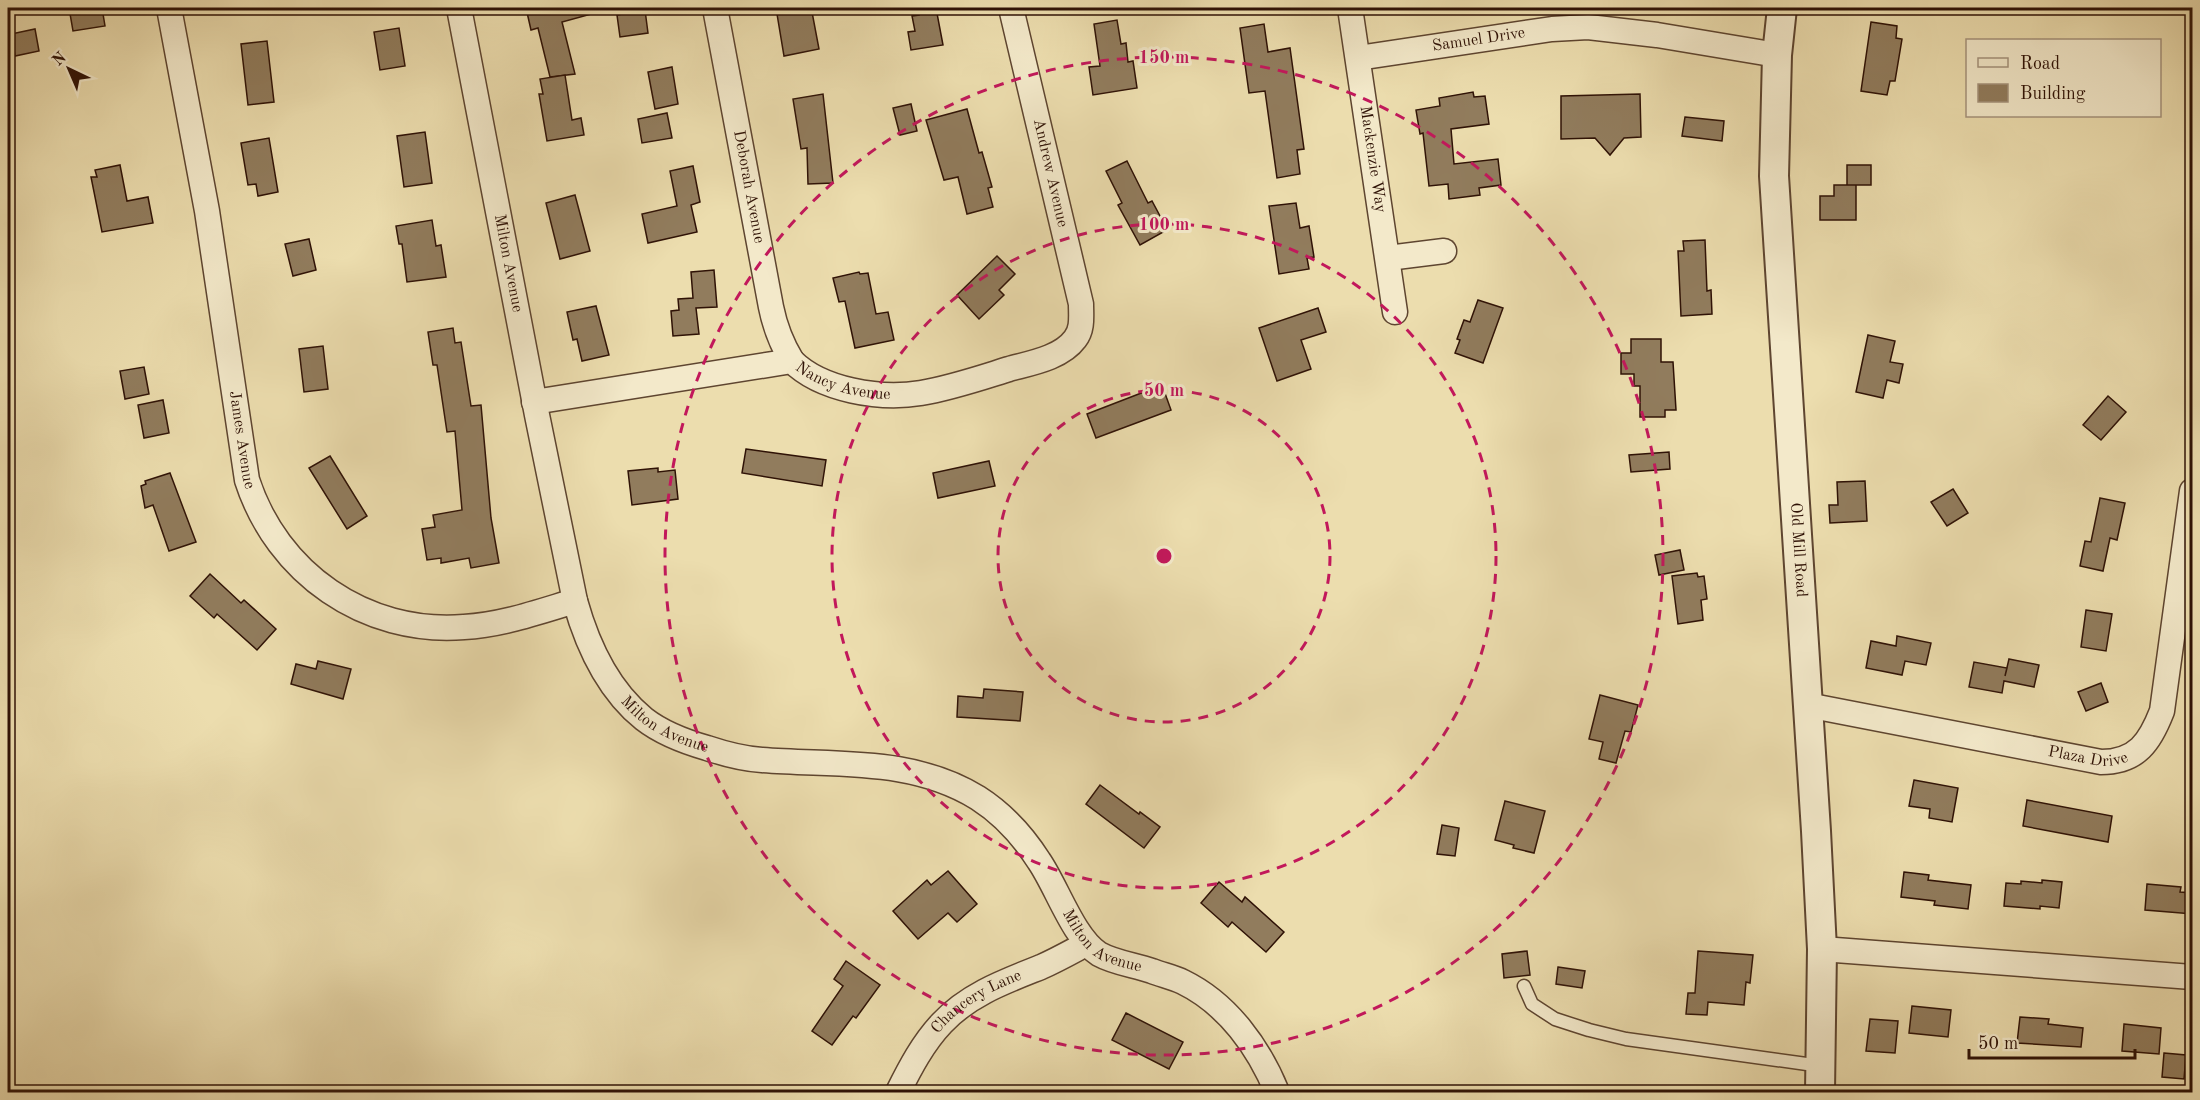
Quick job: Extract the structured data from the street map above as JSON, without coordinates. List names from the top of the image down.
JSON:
{
  "streets": {
    "street": [
      "Samuel Drive",
      "Mackenzie Way",
      "Andrew Avenue",
      "Deborah Avenue",
      "Milton Avenue",
      "Nancy Avenue",
      "James Avenue",
      "Old Mill Road",
      "Plaza Drive",
      "Chancery Lane"
    ]
  },
  "crossings": [
    ["Samuel Drive", "Mackenzie Way"],
    ["Samuel Drive", "Old Mill Road"],
    ["Andrew Avenue", "Nancy Avenue"],
    ["Deborah Avenue", "Nancy Avenue"],
    ["Milton Avenue", "Nancy Avenue"],
    ["Milton Avenue", "James Avenue"],
    ["Milton Avenue", "Chancery Lane"],
    ["Old Mill Road", "Plaza Drive"]
  ],
  "legend": ["Road", "Building"],
  "scale_bar": "50 m",
  "north": "top left",
  "rings": ["150 m", "100 m", "50 m"]
}
